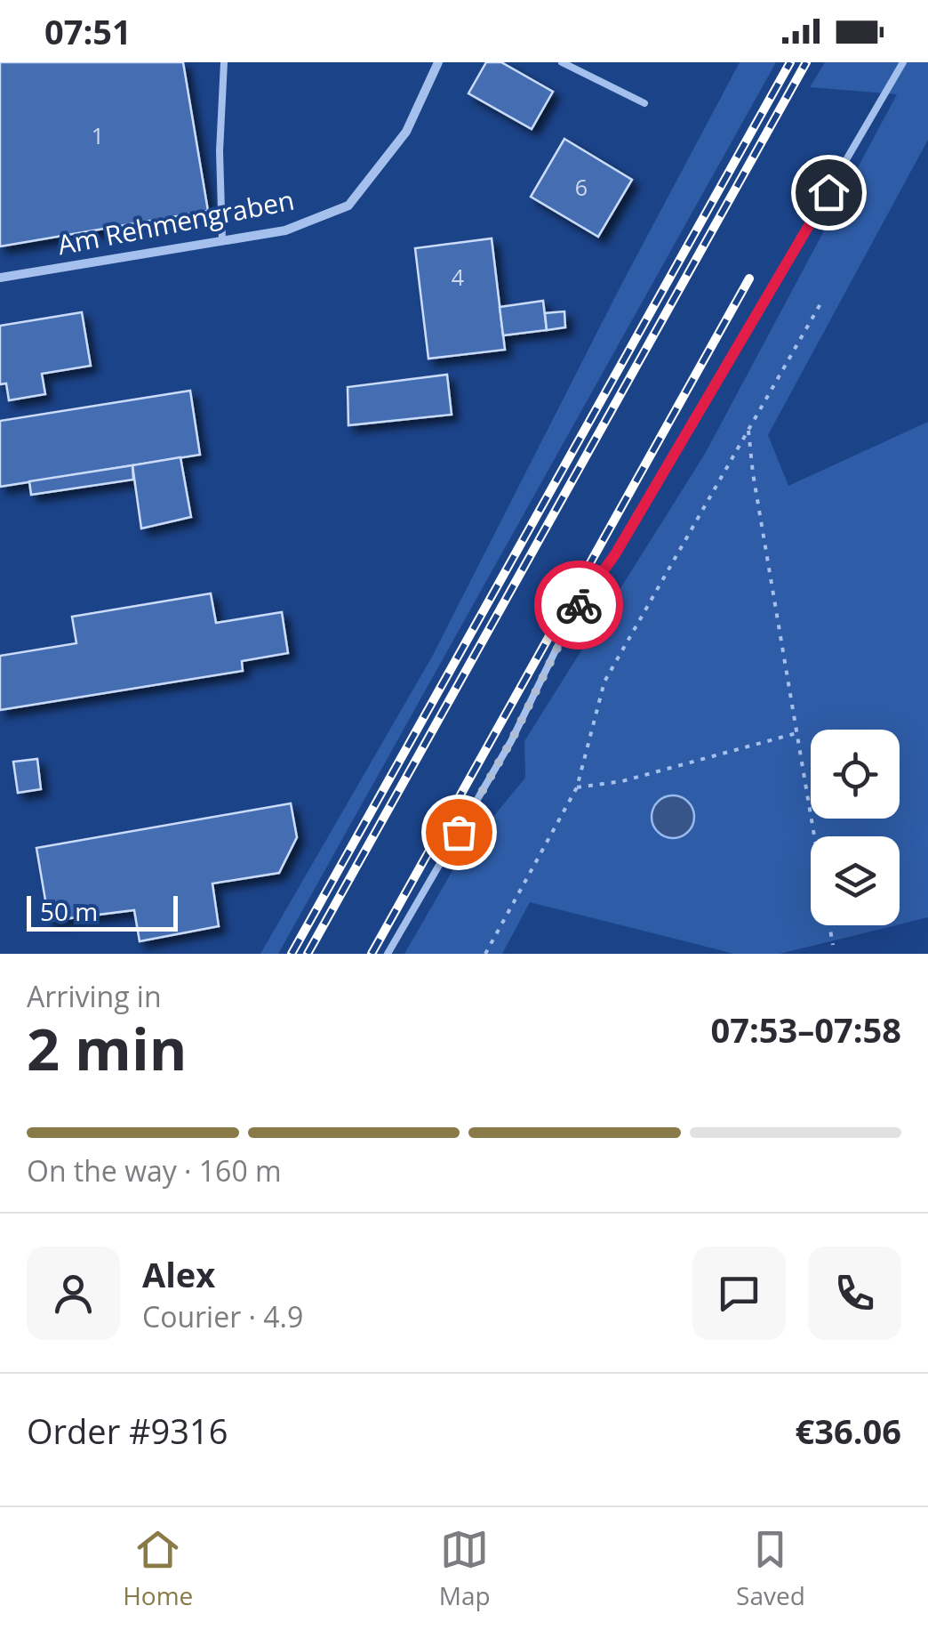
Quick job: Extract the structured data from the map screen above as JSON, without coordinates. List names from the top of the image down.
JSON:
{
  "streets": {
    "street": ["Am Rehmengraben"]
  },
  "house_numbers": ["1", "6", "4"],
  "scale_bar": "50 m",
  "page": {
    "status": "07:51",
    "scale": "50 m",
    "heading": ["2 min", "Arriving in", "07:53–07:58"],
    "panel": [
      "Alex",
      "Courier · 4.9",
      "Order #9316",
      "€36.06"
    ],
    "bar": "On the way · 160 m",
    "tabs": ["Home", "Map", "Saved"]
  }
}
